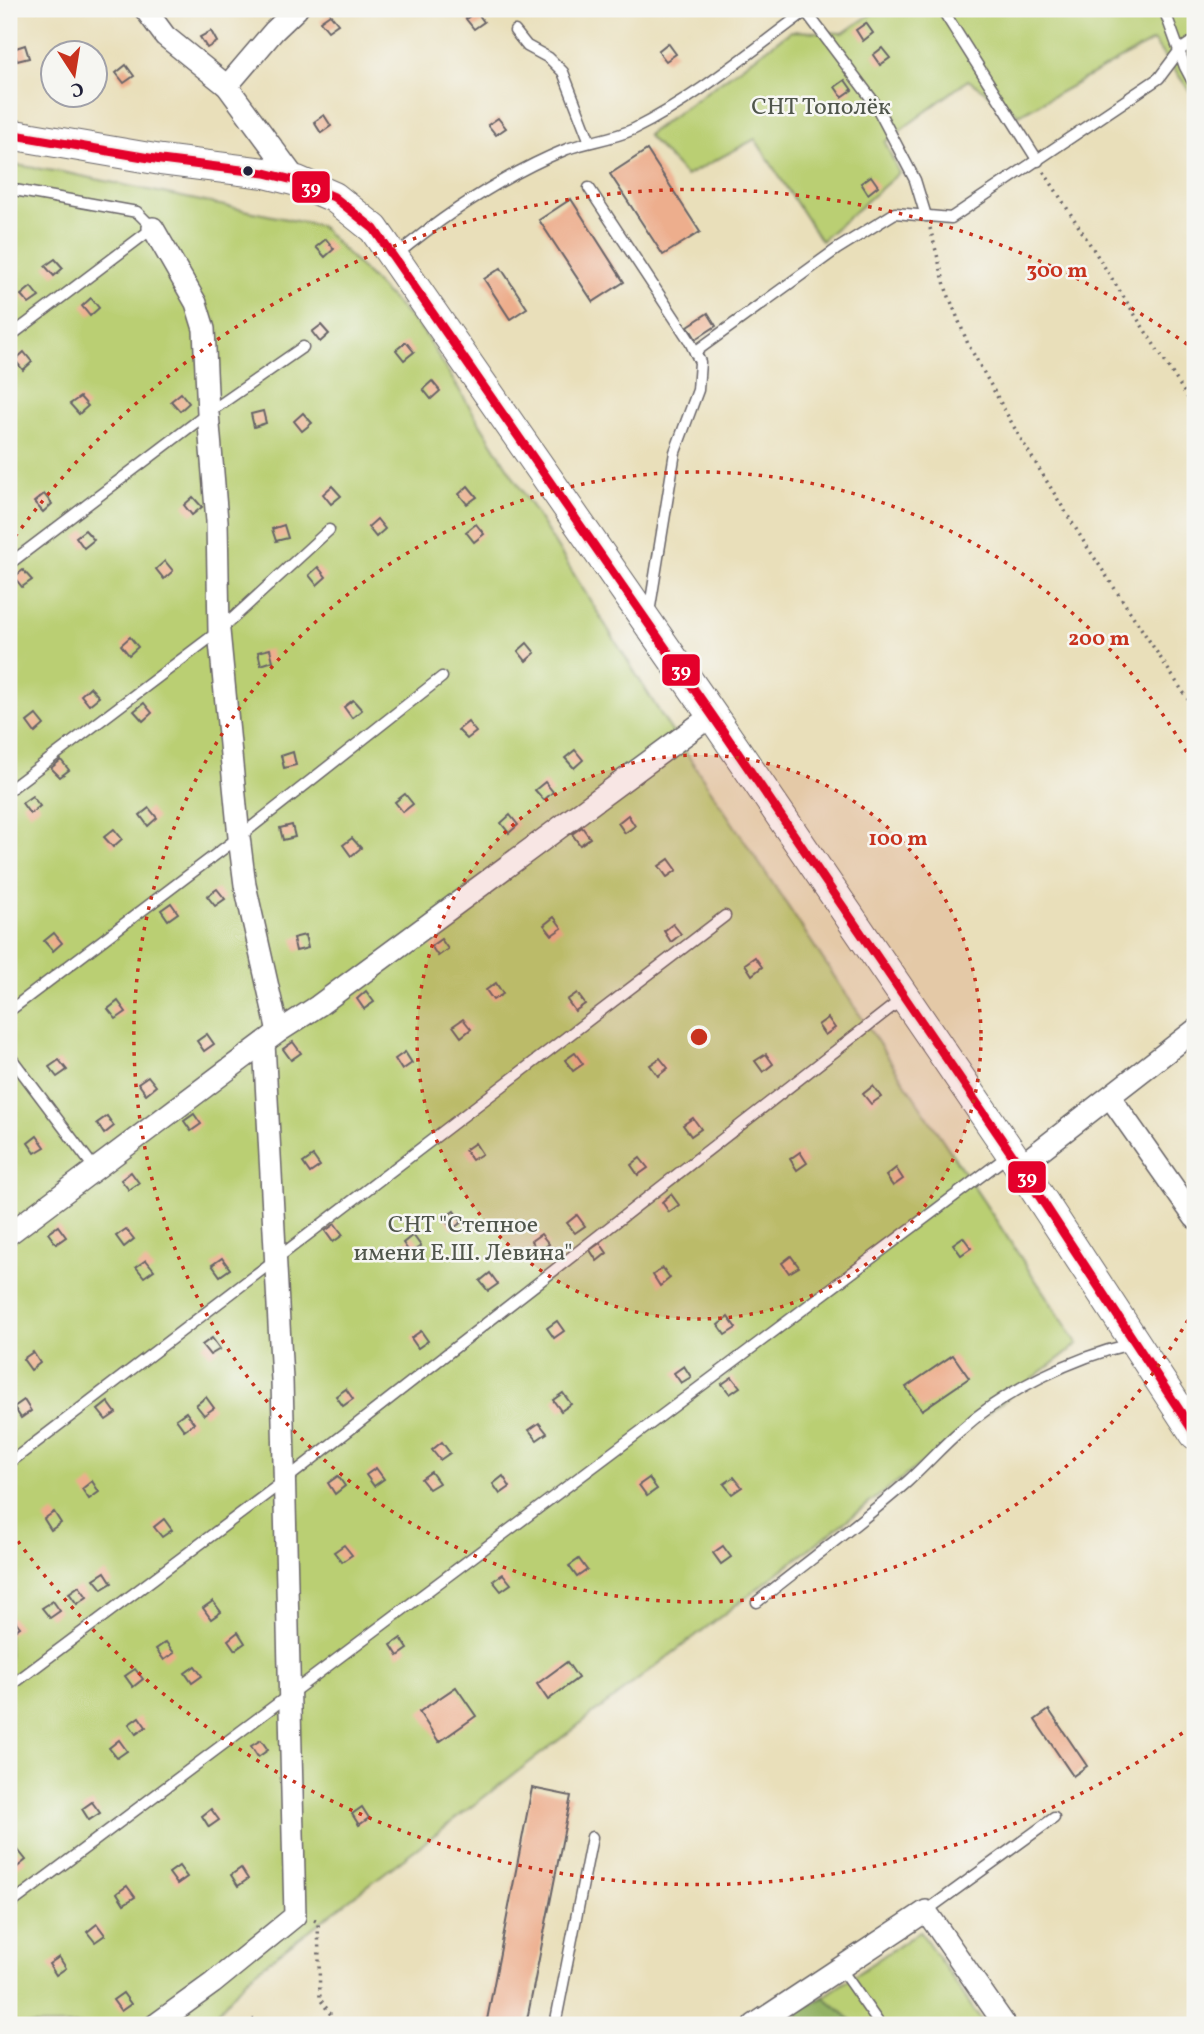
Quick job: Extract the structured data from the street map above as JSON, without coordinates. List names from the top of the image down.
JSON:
{
  "parks": ["СНТ Тополёк", "СНТ \"Степное имени Е.Ш. Левина\""],
  "lines": ["transit line 39"],
  "north": "bottom",
  "rings": ["300 m", "200 m", "100 m"]
}
